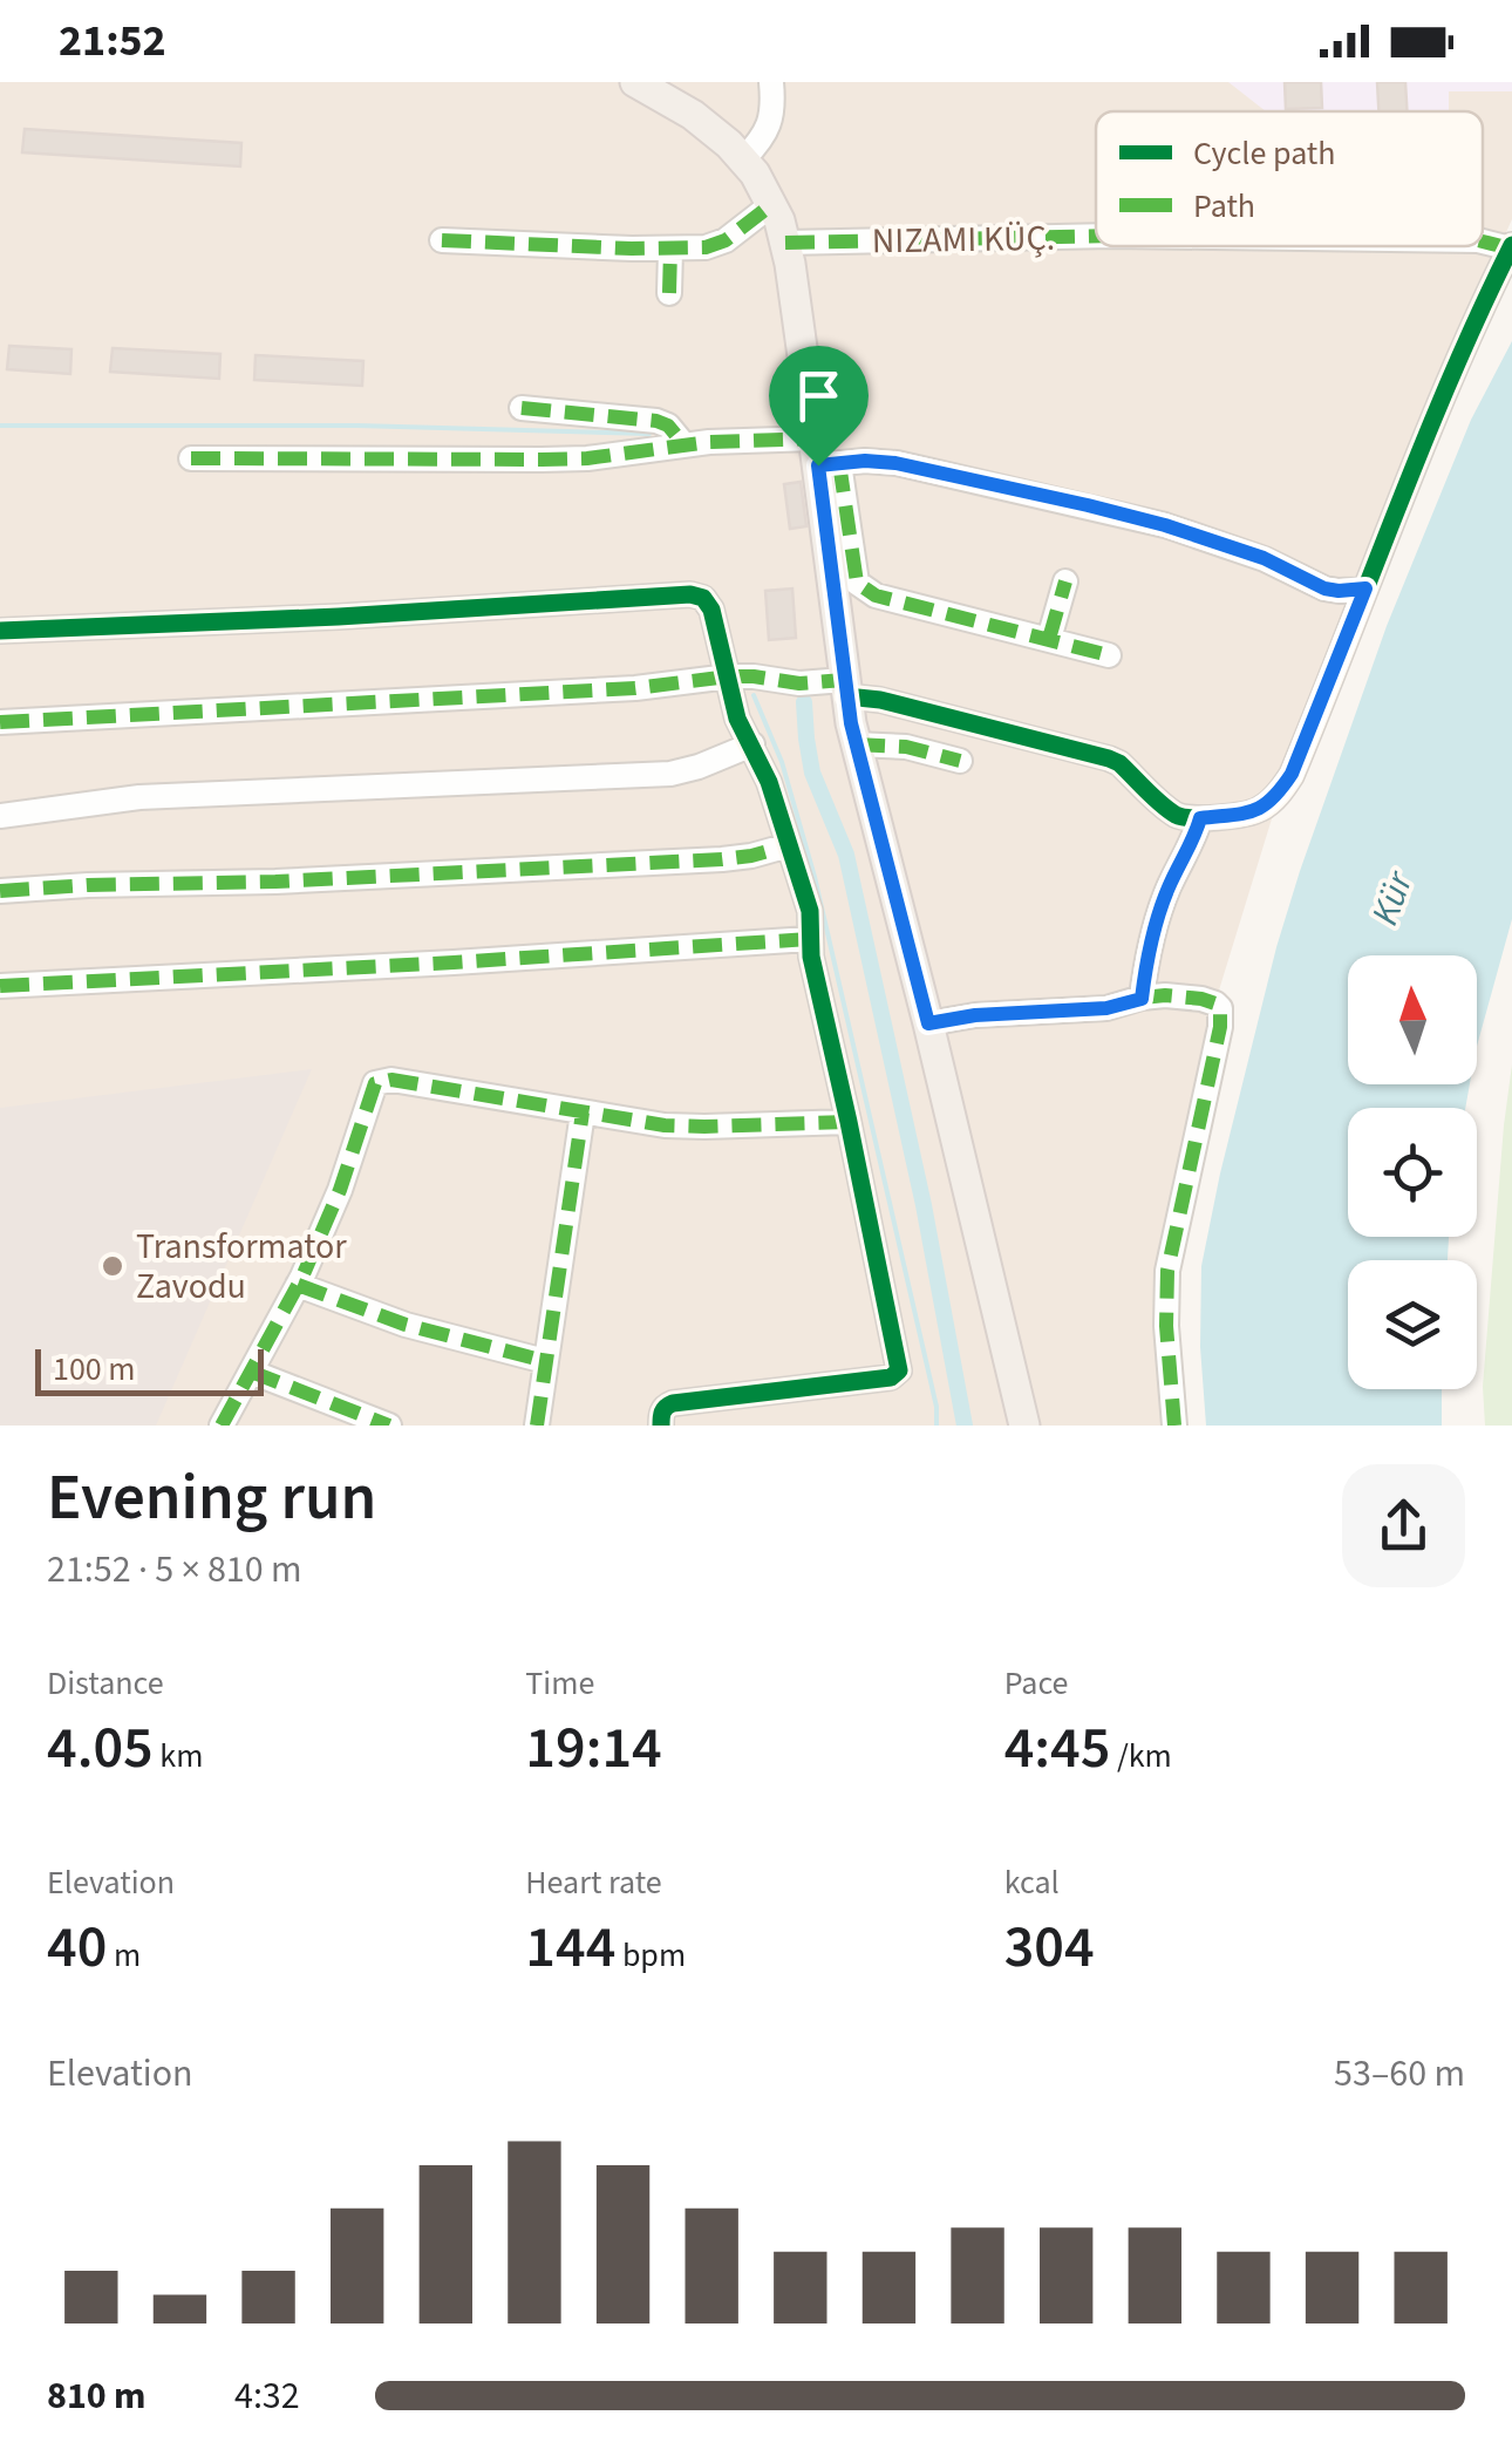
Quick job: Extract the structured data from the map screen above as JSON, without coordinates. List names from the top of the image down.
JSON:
{
  "streets": {
    "street": ["NIZAMI KÜÇ."]
  },
  "water": ["Kür"],
  "places": ["Transformator Zavodu"],
  "legend": ["Cycle path", "Path"],
  "scale_bar": "100 m",
  "north": "top",
  "page": {
    "status": "21:52",
    "scale": "100 m",
    "heading": ["Evening run", "21:52 · 5 × 810 m"],
    "stats": [
      ["Distance", "4.05 km"],
      ["Time", "19:14"],
      ["Pace", "4:45 /km"],
      ["Elevation", "40 m"],
      ["Heart rate", "144 bpm"],
      ["kcal", "304"]
    ],
    "chart": ["Elevation", "53–60 m"],
    "list": [
      {
        "name": "810 m",
        "note": "4:32"
      }
    ]
  }
}
